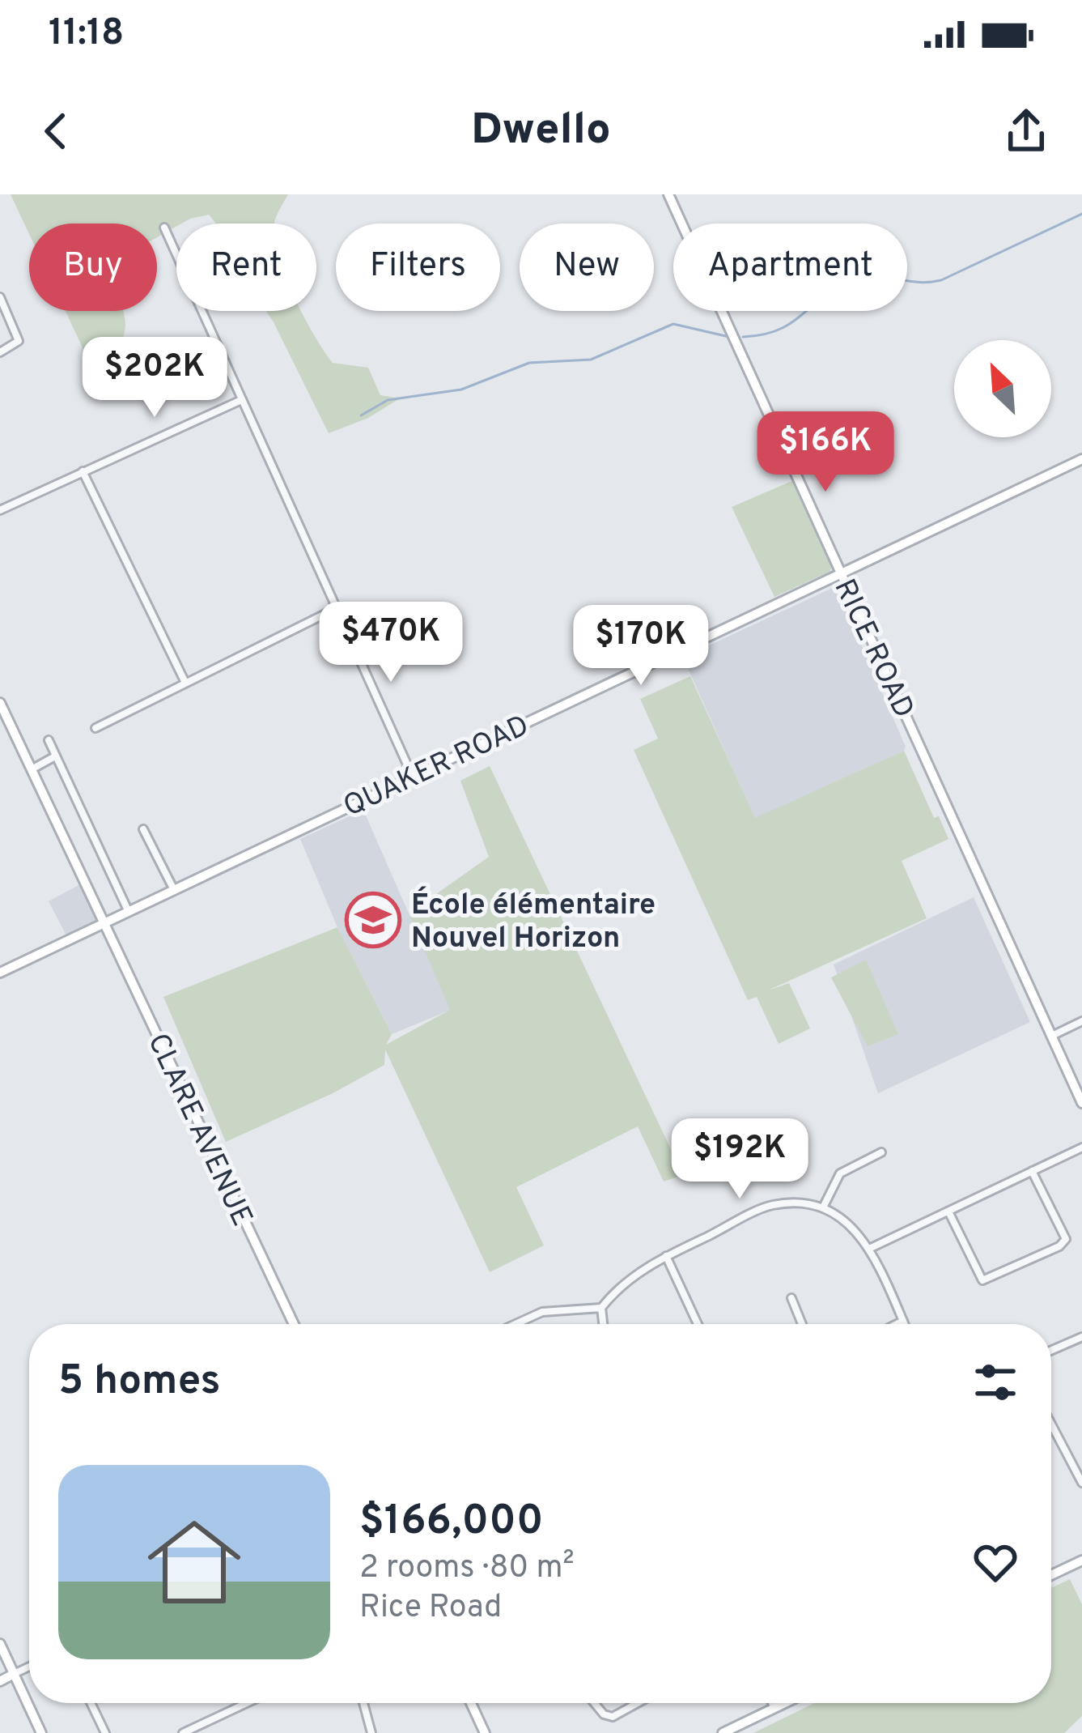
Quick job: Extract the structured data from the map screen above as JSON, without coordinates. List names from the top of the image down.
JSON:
{
  "streets": {
    "street": ["RICE ROAD", "QUAKER ROAD", "CLARE AVENUE"]
  },
  "crossings": [
    ["RICE ROAD", "QUAKER ROAD"],
    ["QUAKER ROAD", "CLARE AVENUE"]
  ],
  "places": {
    "school or university": ["École élémentaire Nouvel Horizon"]
  },
  "north": "top left",
  "page": {
    "status": "11:18",
    "header": "Dwello",
    "chip": [
      "Buy",
      "Rent",
      "Filters",
      "New",
      "Apartment"
    ],
    "price": [
      "$202K",
      "$166K",
      "$470K",
      "$170K",
      "$192K"
    ],
    "heading": "5 homes",
    "list": [
      {
        "name": "$166,000",
        "note": "2 rooms · 80 m² · Rice Road"
      }
    ]
  }
}
